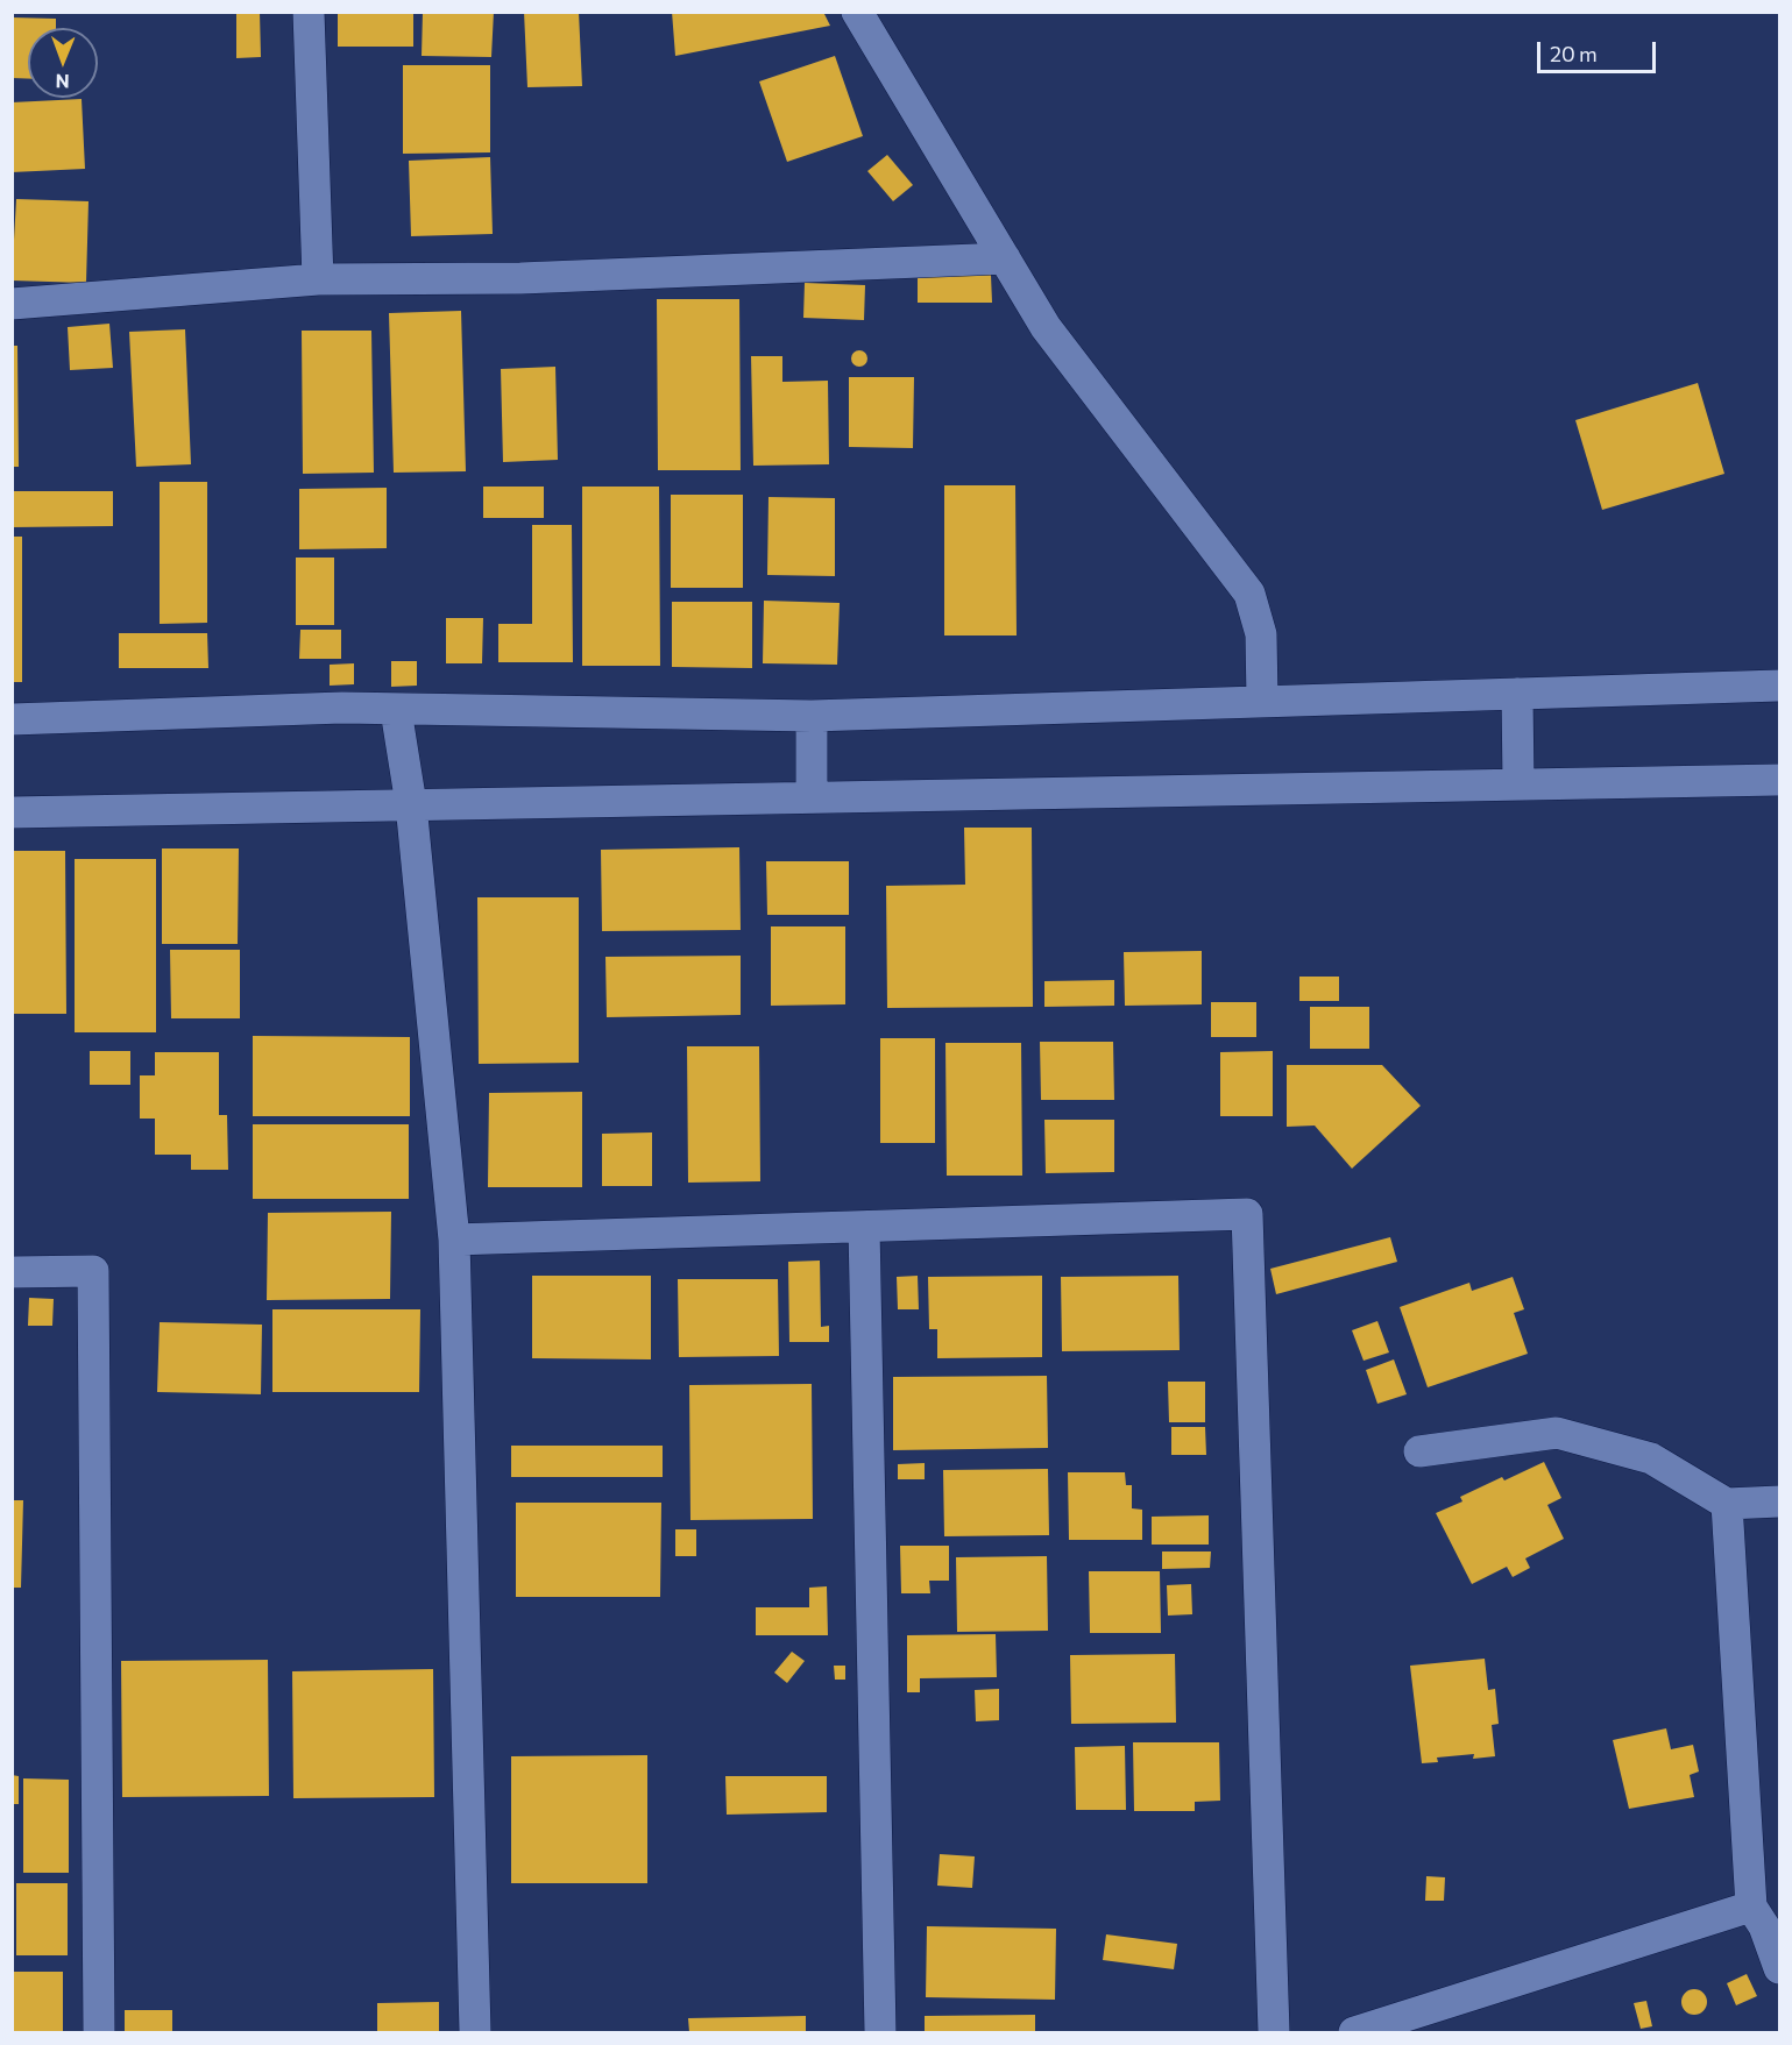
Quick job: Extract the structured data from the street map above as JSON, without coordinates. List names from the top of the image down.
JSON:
{
  "scale_bar": "20 m",
  "north": "bottom"
}
